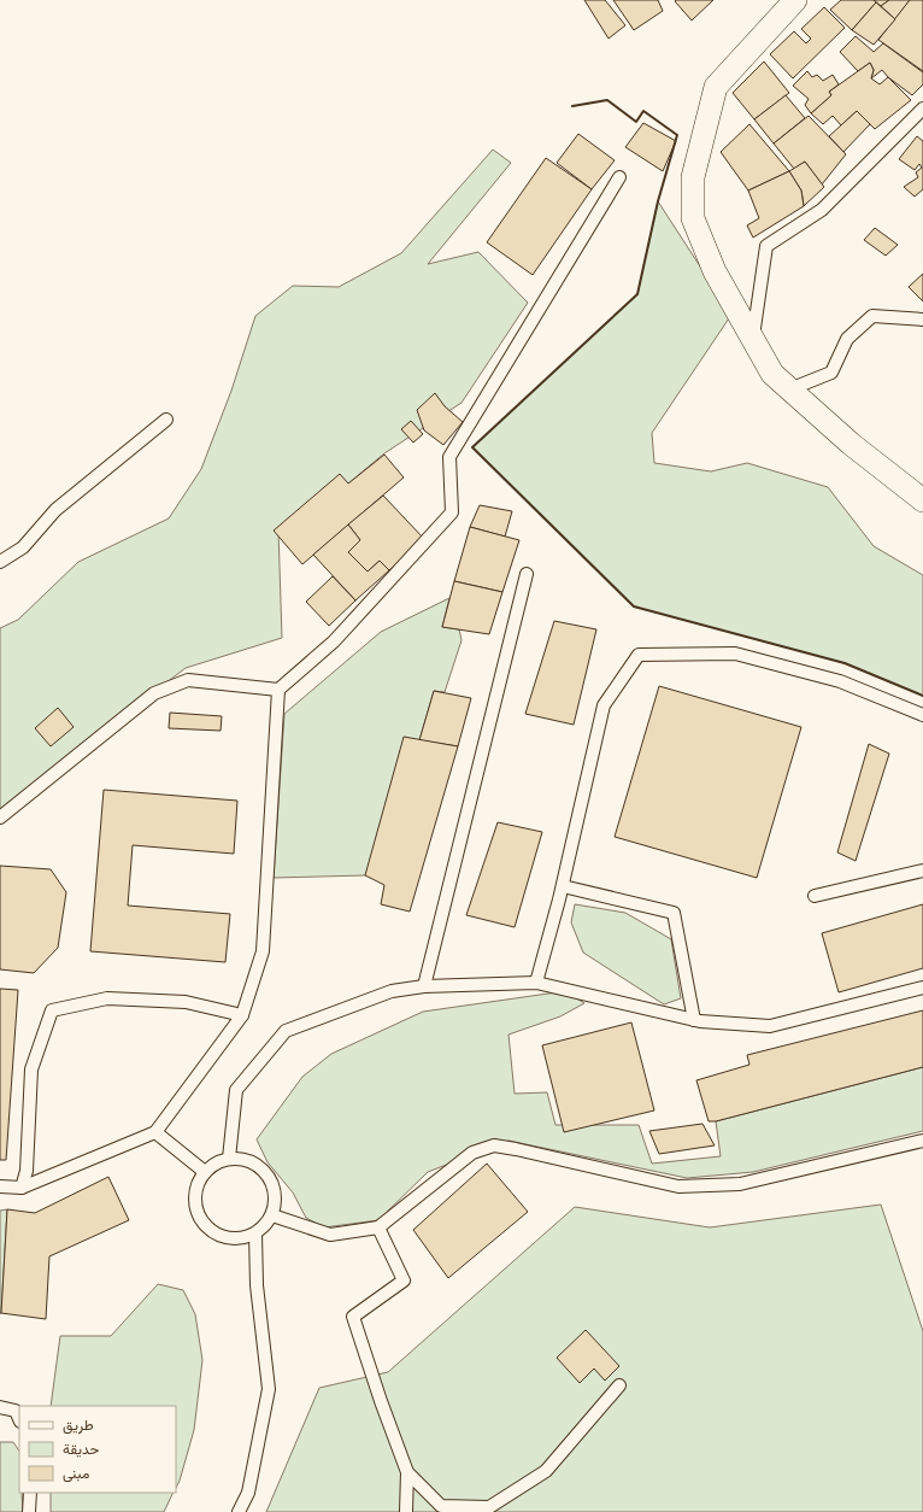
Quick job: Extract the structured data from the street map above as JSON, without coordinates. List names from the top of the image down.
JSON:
{
  "legend": ["طريق", "حديقة", "مبنى"]
}
